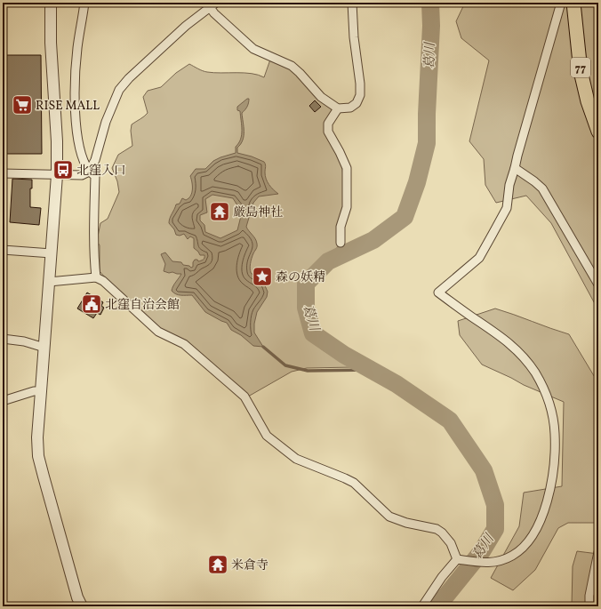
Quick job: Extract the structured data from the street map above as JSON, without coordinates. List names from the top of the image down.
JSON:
{
  "streets": {
    "main road": ["77"]
  },
  "water": ["葛川"],
  "places": {
    "supermarket": ["RISE MALL"],
    "bus stop": ["北窪入口"],
    "temple": ["厳島神社", "米倉寺"],
    "place": ["森の妖精"],
    "public building": ["北窪自治会館"]
  }
}
